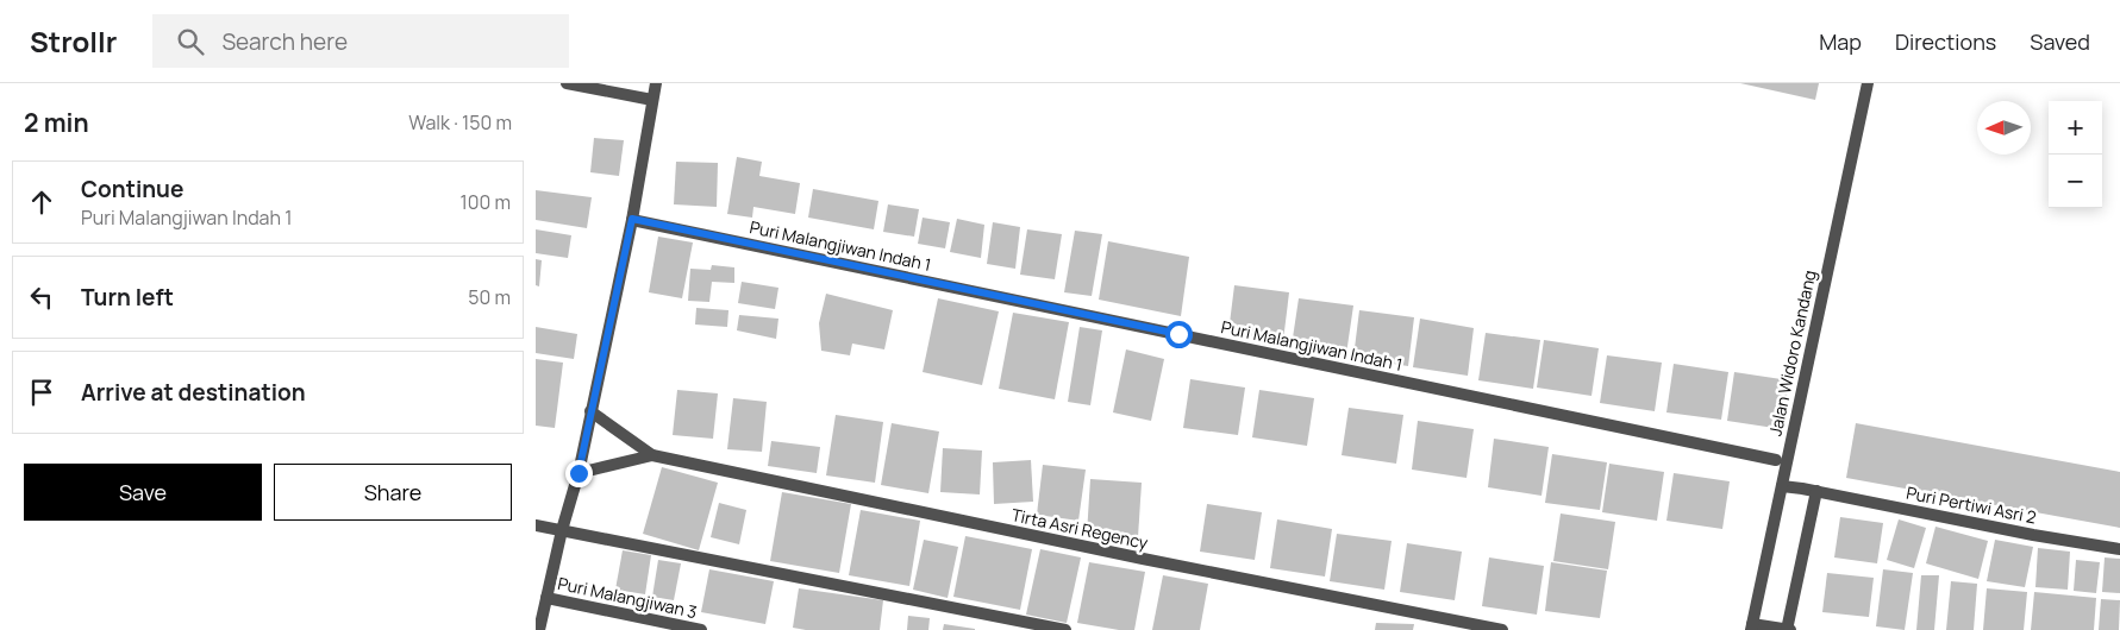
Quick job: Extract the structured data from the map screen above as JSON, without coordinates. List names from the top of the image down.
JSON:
{
  "streets": {
    "street": [
      "Puri Malangjiwan Indah 1",
      "Jalan Widoro Kandang",
      "Puri Pertiwi Asri 2",
      "Tirta Asri Regency",
      "Puri Malangjiwan 3"
    ]
  },
  "crossings": [
    ["Jalan Widoro Kandang", "Puri Pertiwi Asri 2"]
  ],
  "north": "left",
  "page": {
    "header": "Strollr",
    "search": "Search here",
    "nav": ["Map", "Directions", "Saved"],
    "heading": ["2 min", "Walk · 150 m"],
    "map_buttons": ["+", "−"],
    "list": [
      ["Continue", "Puri Malangjiwan Indah 1", "100 m"],
      ["Turn left", "50 m"],
      "Arrive at destination"
    ],
    "buttons": ["Save", "Share"]
  }
}
